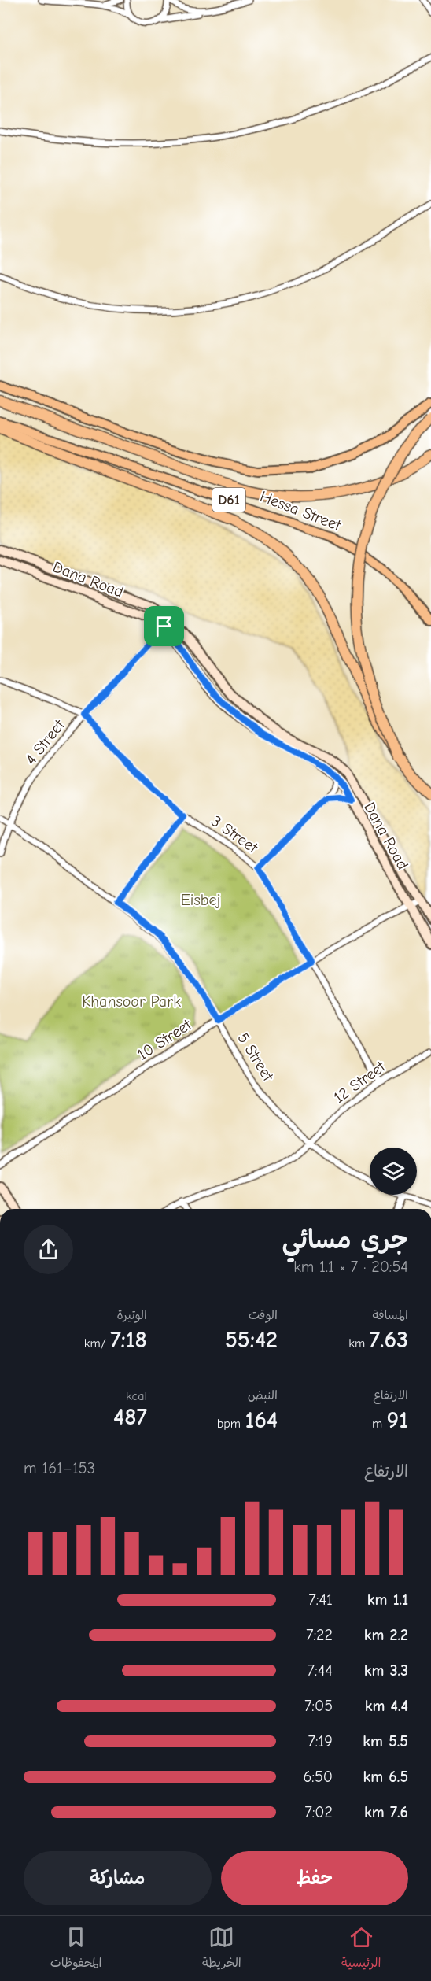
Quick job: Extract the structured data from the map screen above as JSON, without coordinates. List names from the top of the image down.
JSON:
{
  "streets": {
    "main road": ["D61", "Hessa Street"],
    "street": [
      "Dana Road",
      "4 Street",
      "3 Street",
      "10 Street",
      "5 Street",
      "12 Street"
    ]
  },
  "crossings": [
    ["Dana Road", "4 Street"],
    ["Dana Road", "10 Street"],
    ["4 Street", "3 Street"],
    ["4 Street", "5 Street"],
    ["3 Street", "10 Street"],
    ["3 Street", "12 Street"],
    ["10 Street", "5 Street"],
    ["5 Street", "12 Street"]
  ],
  "parks": ["Eisbej", "Khansoor Park"],
  "page": {
    "heading": ["جري مسائي", "20:54 · 7 × 1.1 km"],
    "stats": [
      ["المسافة", "7.63 km"],
      ["الوقت", "55:42"],
      ["الوتيرة", "7:18 /km"],
      ["الارتفاع", "91 m"],
      ["النبض", "164 bpm"],
      ["kcal", "487"]
    ],
    "chart": ["الارتفاع", "153–161 m"],
    "list": [
      {
        "name": "1.1 km",
        "note": "7:41"
      },
      {
        "name": "2.2 km",
        "note": "7:22"
      },
      {
        "name": "3.3 km",
        "note": "7:44"
      },
      {
        "name": "4.4 km",
        "note": "7:05"
      },
      {
        "name": "5.5 km",
        "note": "7:19"
      },
      {
        "name": "6.5 km",
        "note": "6:50"
      },
      {
        "name": "7.6 km",
        "note": "7:02"
      }
    ],
    "buttons": ["حفظ", "مشاركة"],
    "tabs": ["الرئيسية", "الخريطة", "المحفوظات"]
  }
}
